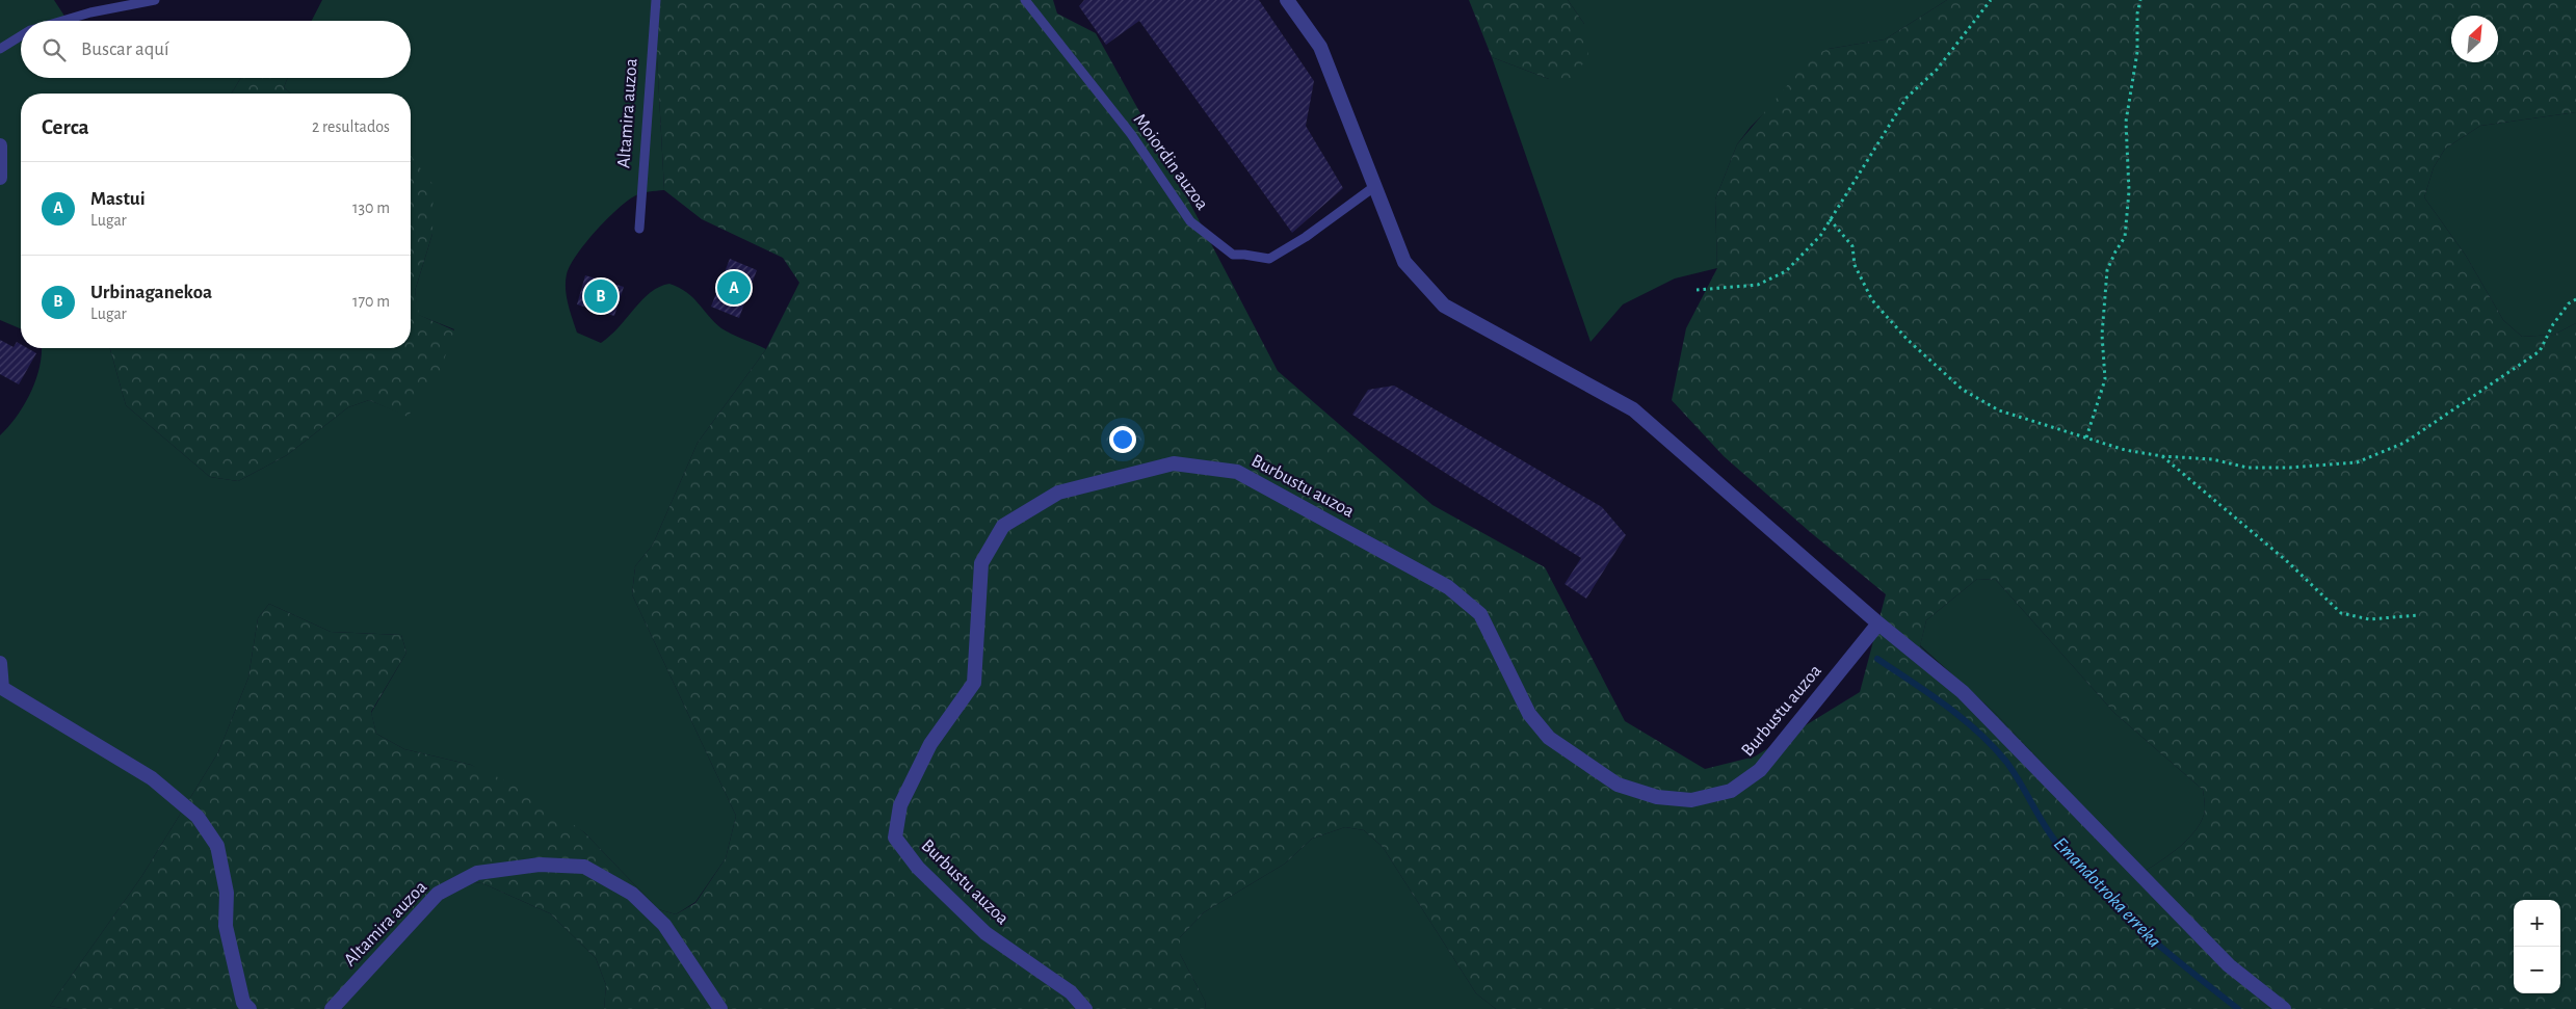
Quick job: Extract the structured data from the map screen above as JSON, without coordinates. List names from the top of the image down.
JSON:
{
  "streets": {
    "street": ["Altamira auzoa", "Burbustu auzoa"],
    "lane": ["Moiordin auzoa"]
  },
  "water": ["Emandotroka erreka"],
  "north": "top right",
  "page": {
    "search": "Buscar aquí",
    "heading": ["Cerca", "2 resultados"],
    "list": [
      {
        "mark": "A",
        "name": "Mastui",
        "note": "Lugar",
        "value": "130 m"
      },
      {
        "mark": "B",
        "name": "Urbinaganekoa",
        "note": "Lugar",
        "value": "170 m"
      }
    ],
    "pins": ["A", "B"],
    "map_buttons": ["+", "−"]
  }
}
